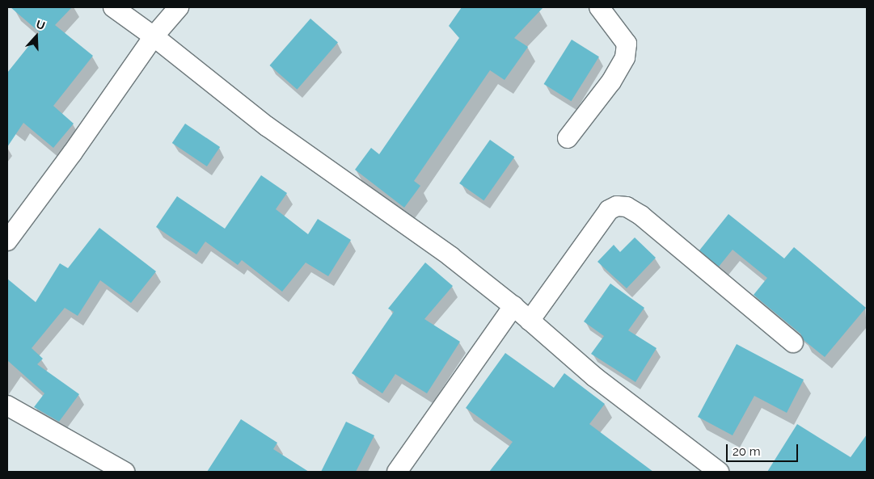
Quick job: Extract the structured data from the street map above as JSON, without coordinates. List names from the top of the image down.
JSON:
{
  "scale_bar": "20 m",
  "north": "top"
}
